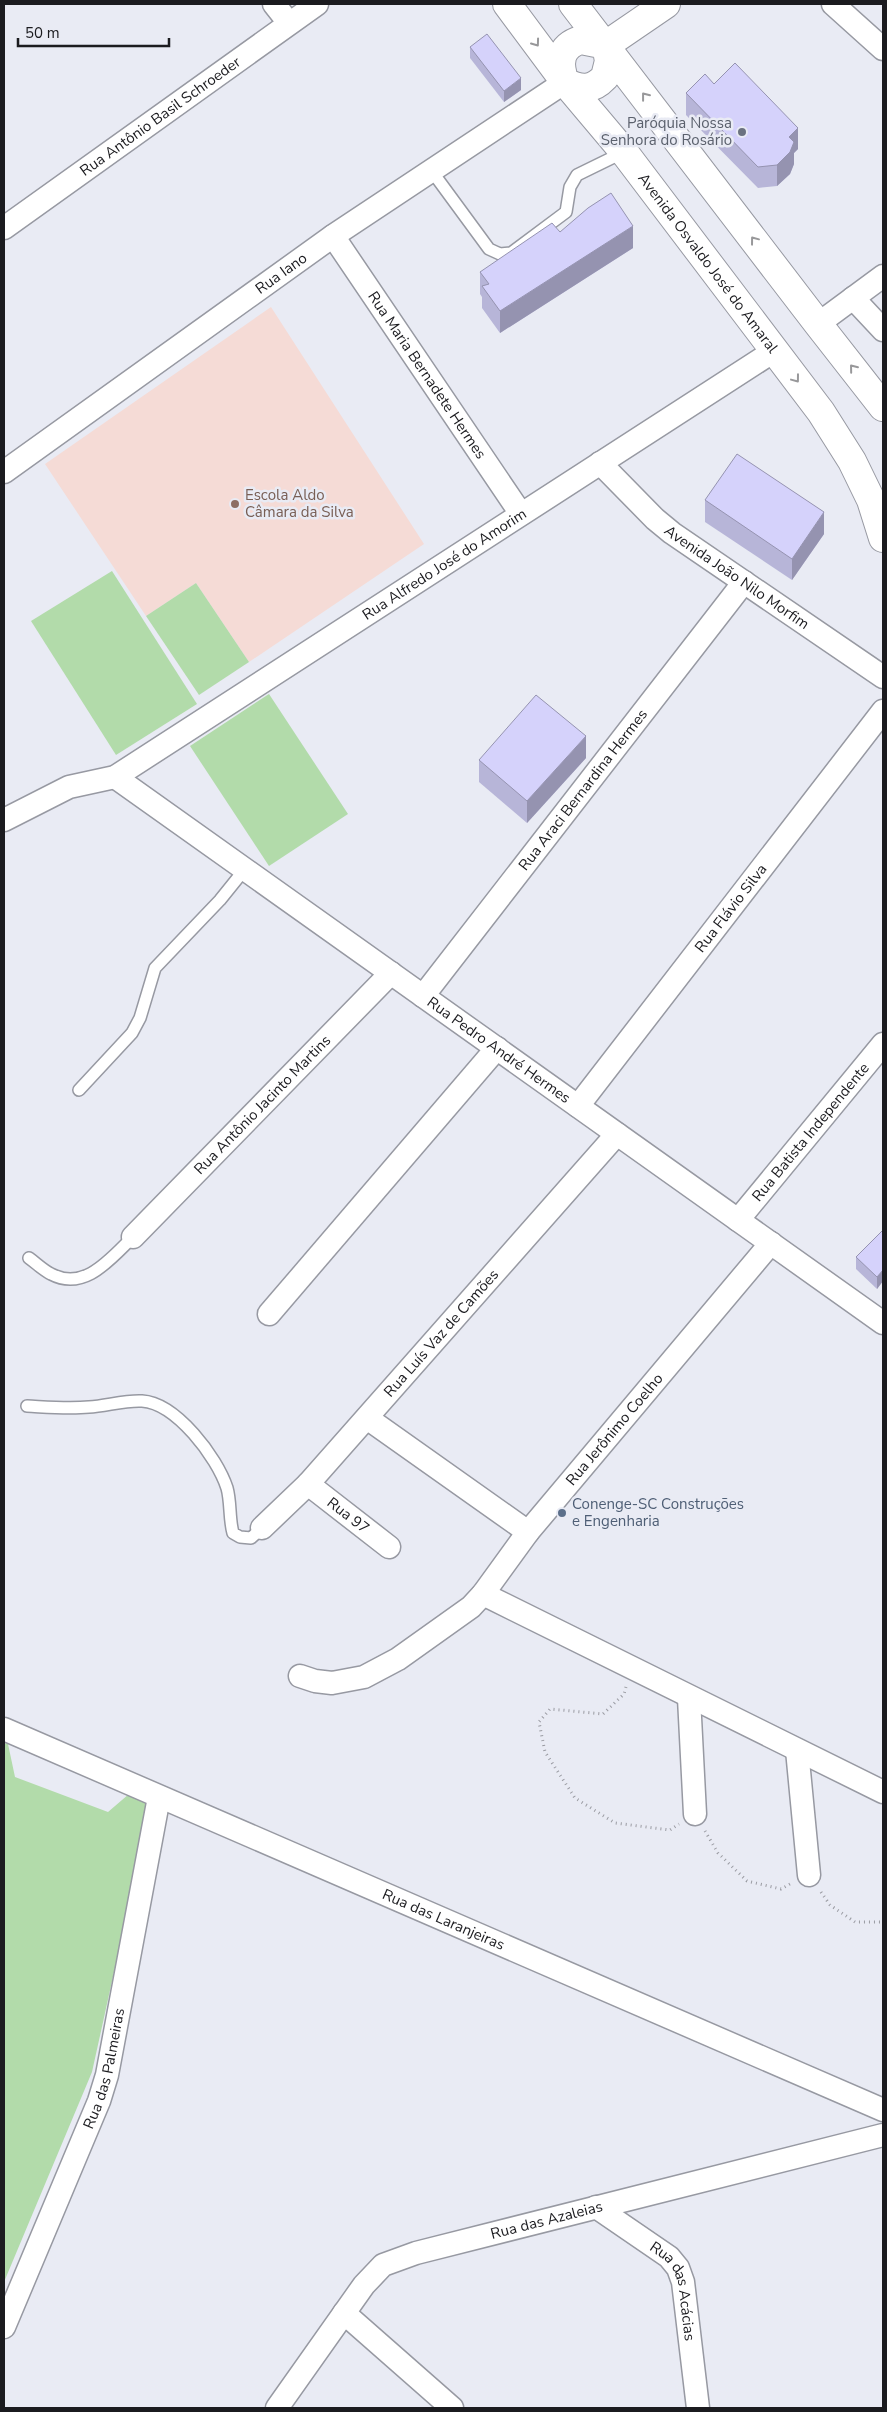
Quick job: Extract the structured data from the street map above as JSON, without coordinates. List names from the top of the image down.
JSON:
{
  "streets": {
    "main road": ["Avenida Osvaldo José do Amaral"],
    "street": [
      "Rua Antônio Basil Schroeder",
      "Rua Iano",
      "Rua Maria Bernadete Hermes",
      "Rua Alfredo José do Amorim",
      "Avenida João Nilo Morfim",
      "Rua Araci Bernardina Hermes",
      "Rua Flávio Silva",
      "Rua Pedro André Hermes",
      "Rua Antônio Jacinto Martins",
      "Rua Batista Independente",
      "Rua Luís Vaz de Camões",
      "Rua Jerônimo Coelho",
      "Rua 97",
      "Rua das Laranjeiras",
      "Rua das Palmeiras",
      "Rua das Azaleias",
      "Rua das Acácias"
    ]
  },
  "crossings": [
    ["Avenida Osvaldo José do Amaral", "Rua Iano"],
    ["Avenida Osvaldo José do Amaral", "Rua Alfredo José do Amorim"],
    ["Rua Iano", "Rua Maria Bernadete Hermes"],
    ["Rua Maria Bernadete Hermes", "Rua Alfredo José do Amorim"],
    ["Rua Alfredo José do Amorim", "Avenida João Nilo Morfim"],
    ["Rua Alfredo José do Amorim", "Rua Pedro André Hermes"],
    ["Avenida João Nilo Morfim", "Rua Araci Bernardina Hermes"],
    ["Rua Araci Bernardina Hermes", "Rua Pedro André Hermes"],
    ["Rua Flávio Silva", "Rua Pedro André Hermes"],
    ["Rua Pedro André Hermes", "Rua Antônio Jacinto Martins"],
    ["Rua Pedro André Hermes", "Rua Batista Independente"],
    ["Rua Pedro André Hermes", "Rua Luís Vaz de Camões"],
    ["Rua Pedro André Hermes", "Rua Jerônimo Coelho"],
    ["Rua Luís Vaz de Camões", "Rua 97"],
    ["Rua das Laranjeiras", "Rua das Palmeiras"],
    ["Rua das Azaleias", "Rua das Acácias"]
  ],
  "places": ["Paróquia Nossa Senhora do Rosário", "Escola Aldo Câmara da Silva", "Conenge-SC Construções e Engenharia"],
  "scale_bar": "50 m"
}
